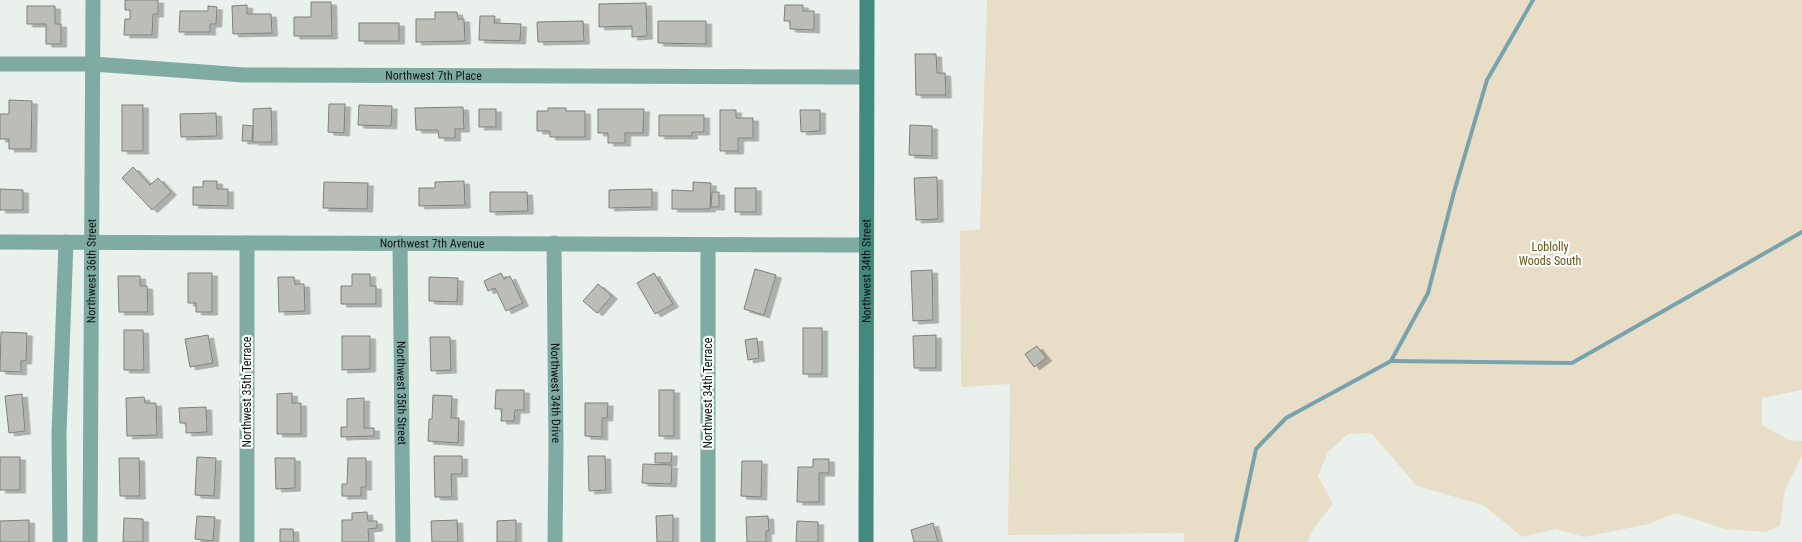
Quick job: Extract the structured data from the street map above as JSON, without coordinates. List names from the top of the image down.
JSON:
{
  "streets": {
    "main road": ["Northwest 34th Street"],
    "street": [
      "Northwest 7th Place",
      "Northwest 7th Avenue",
      "Northwest 36th Street",
      "Northwest 35th Terrace",
      "Northwest 35th Street",
      "Northwest 34th Drive",
      "Northwest 34th Terrace"
    ]
  },
  "crossings": [
    ["Northwest 7th Place", "Northwest 36th Street"],
    ["Northwest 7th Place", "Northwest 34th Street"],
    ["Northwest 7th Avenue", "Northwest 36th Street"],
    ["Northwest 7th Avenue", "Northwest 34th Street"],
    ["Northwest 7th Avenue", "Northwest 35th Terrace"],
    ["Northwest 7th Avenue", "Northwest 35th Street"],
    ["Northwest 7th Avenue", "Northwest 34th Drive"],
    ["Northwest 7th Avenue", "Northwest 34th Terrace"]
  ],
  "parks": ["Loblolly Woods South"]
}
